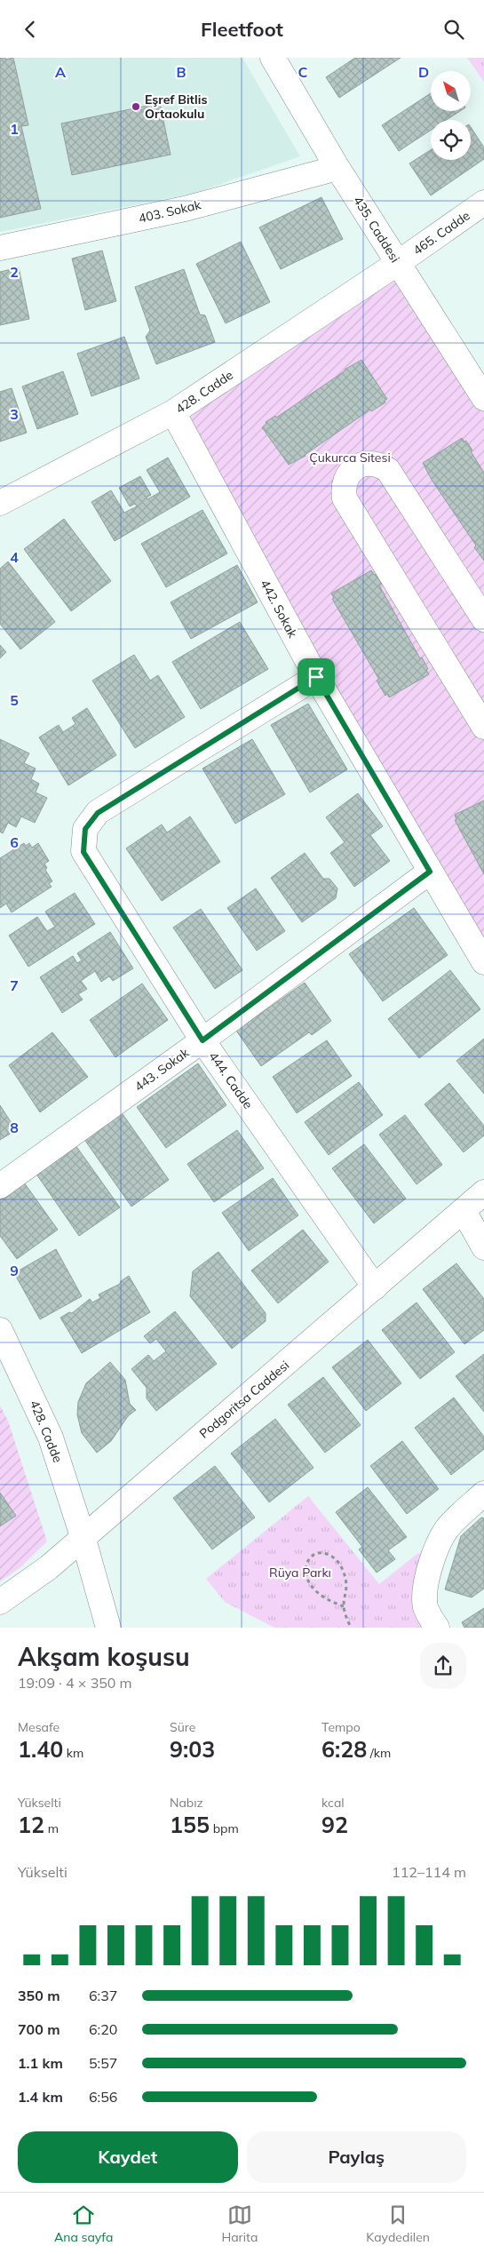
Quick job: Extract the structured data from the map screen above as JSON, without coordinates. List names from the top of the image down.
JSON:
{
  "streets": {
    "street": [
      "403. Sokak",
      "435. Caddesi",
      "465. Cadde",
      "428. Cadde",
      "442. Sokak",
      "443. Sokak",
      "444. Cadde",
      "Podgoritsa Caddesi"
    ]
  },
  "crossings": [
    ["403. Sokak", "435. Caddesi"],
    ["435. Caddesi", "465. Cadde"],
    ["435. Caddesi", "428. Cadde"],
    ["465. Cadde", "428. Cadde"],
    ["428. Cadde", "442. Sokak"],
    ["428. Cadde", "Podgoritsa Caddesi"],
    ["442. Sokak", "443. Sokak"],
    ["442. Sokak", "444. Cadde"],
    ["443. Sokak", "444. Cadde"],
    ["444. Cadde", "Podgoritsa Caddesi"]
  ],
  "parks": ["Çukurca Sitesi", "Rüya Parkı"],
  "places": ["Eşref Bitlis Ortaokulu"],
  "north": "top left",
  "page": {
    "header": "Fleetfoot",
    "heading": ["Akşam koşusu", "19:09 · 4 × 350 m"],
    "stats": [
      ["Mesafe", "1.40 km"],
      ["Süre", "9:03"],
      ["Tempo", "6:28 /km"],
      ["Yükselti", "12 m"],
      ["Nabız", "155 bpm"],
      ["kcal", "92"]
    ],
    "chart": ["Yükselti", "112–114 m"],
    "list": [
      {
        "name": "350 m",
        "note": "6:37"
      },
      {
        "name": "700 m",
        "note": "6:20"
      },
      {
        "name": "1.1 km",
        "note": "5:57"
      },
      {
        "name": "1.4 km",
        "note": "6:56"
      }
    ],
    "buttons": ["Kaydet", "Paylaş"],
    "tabs": ["Ana sayfa", "Harita", "Kaydedilen"]
  },
  "grid": {
    "columns": [
      "A",
      "B",
      "C",
      "D"
    ],
    "rows": [
      "1",
      "2",
      "3",
      "4",
      "5",
      "6",
      "7",
      "8",
      "9"
    ]
  }
}
